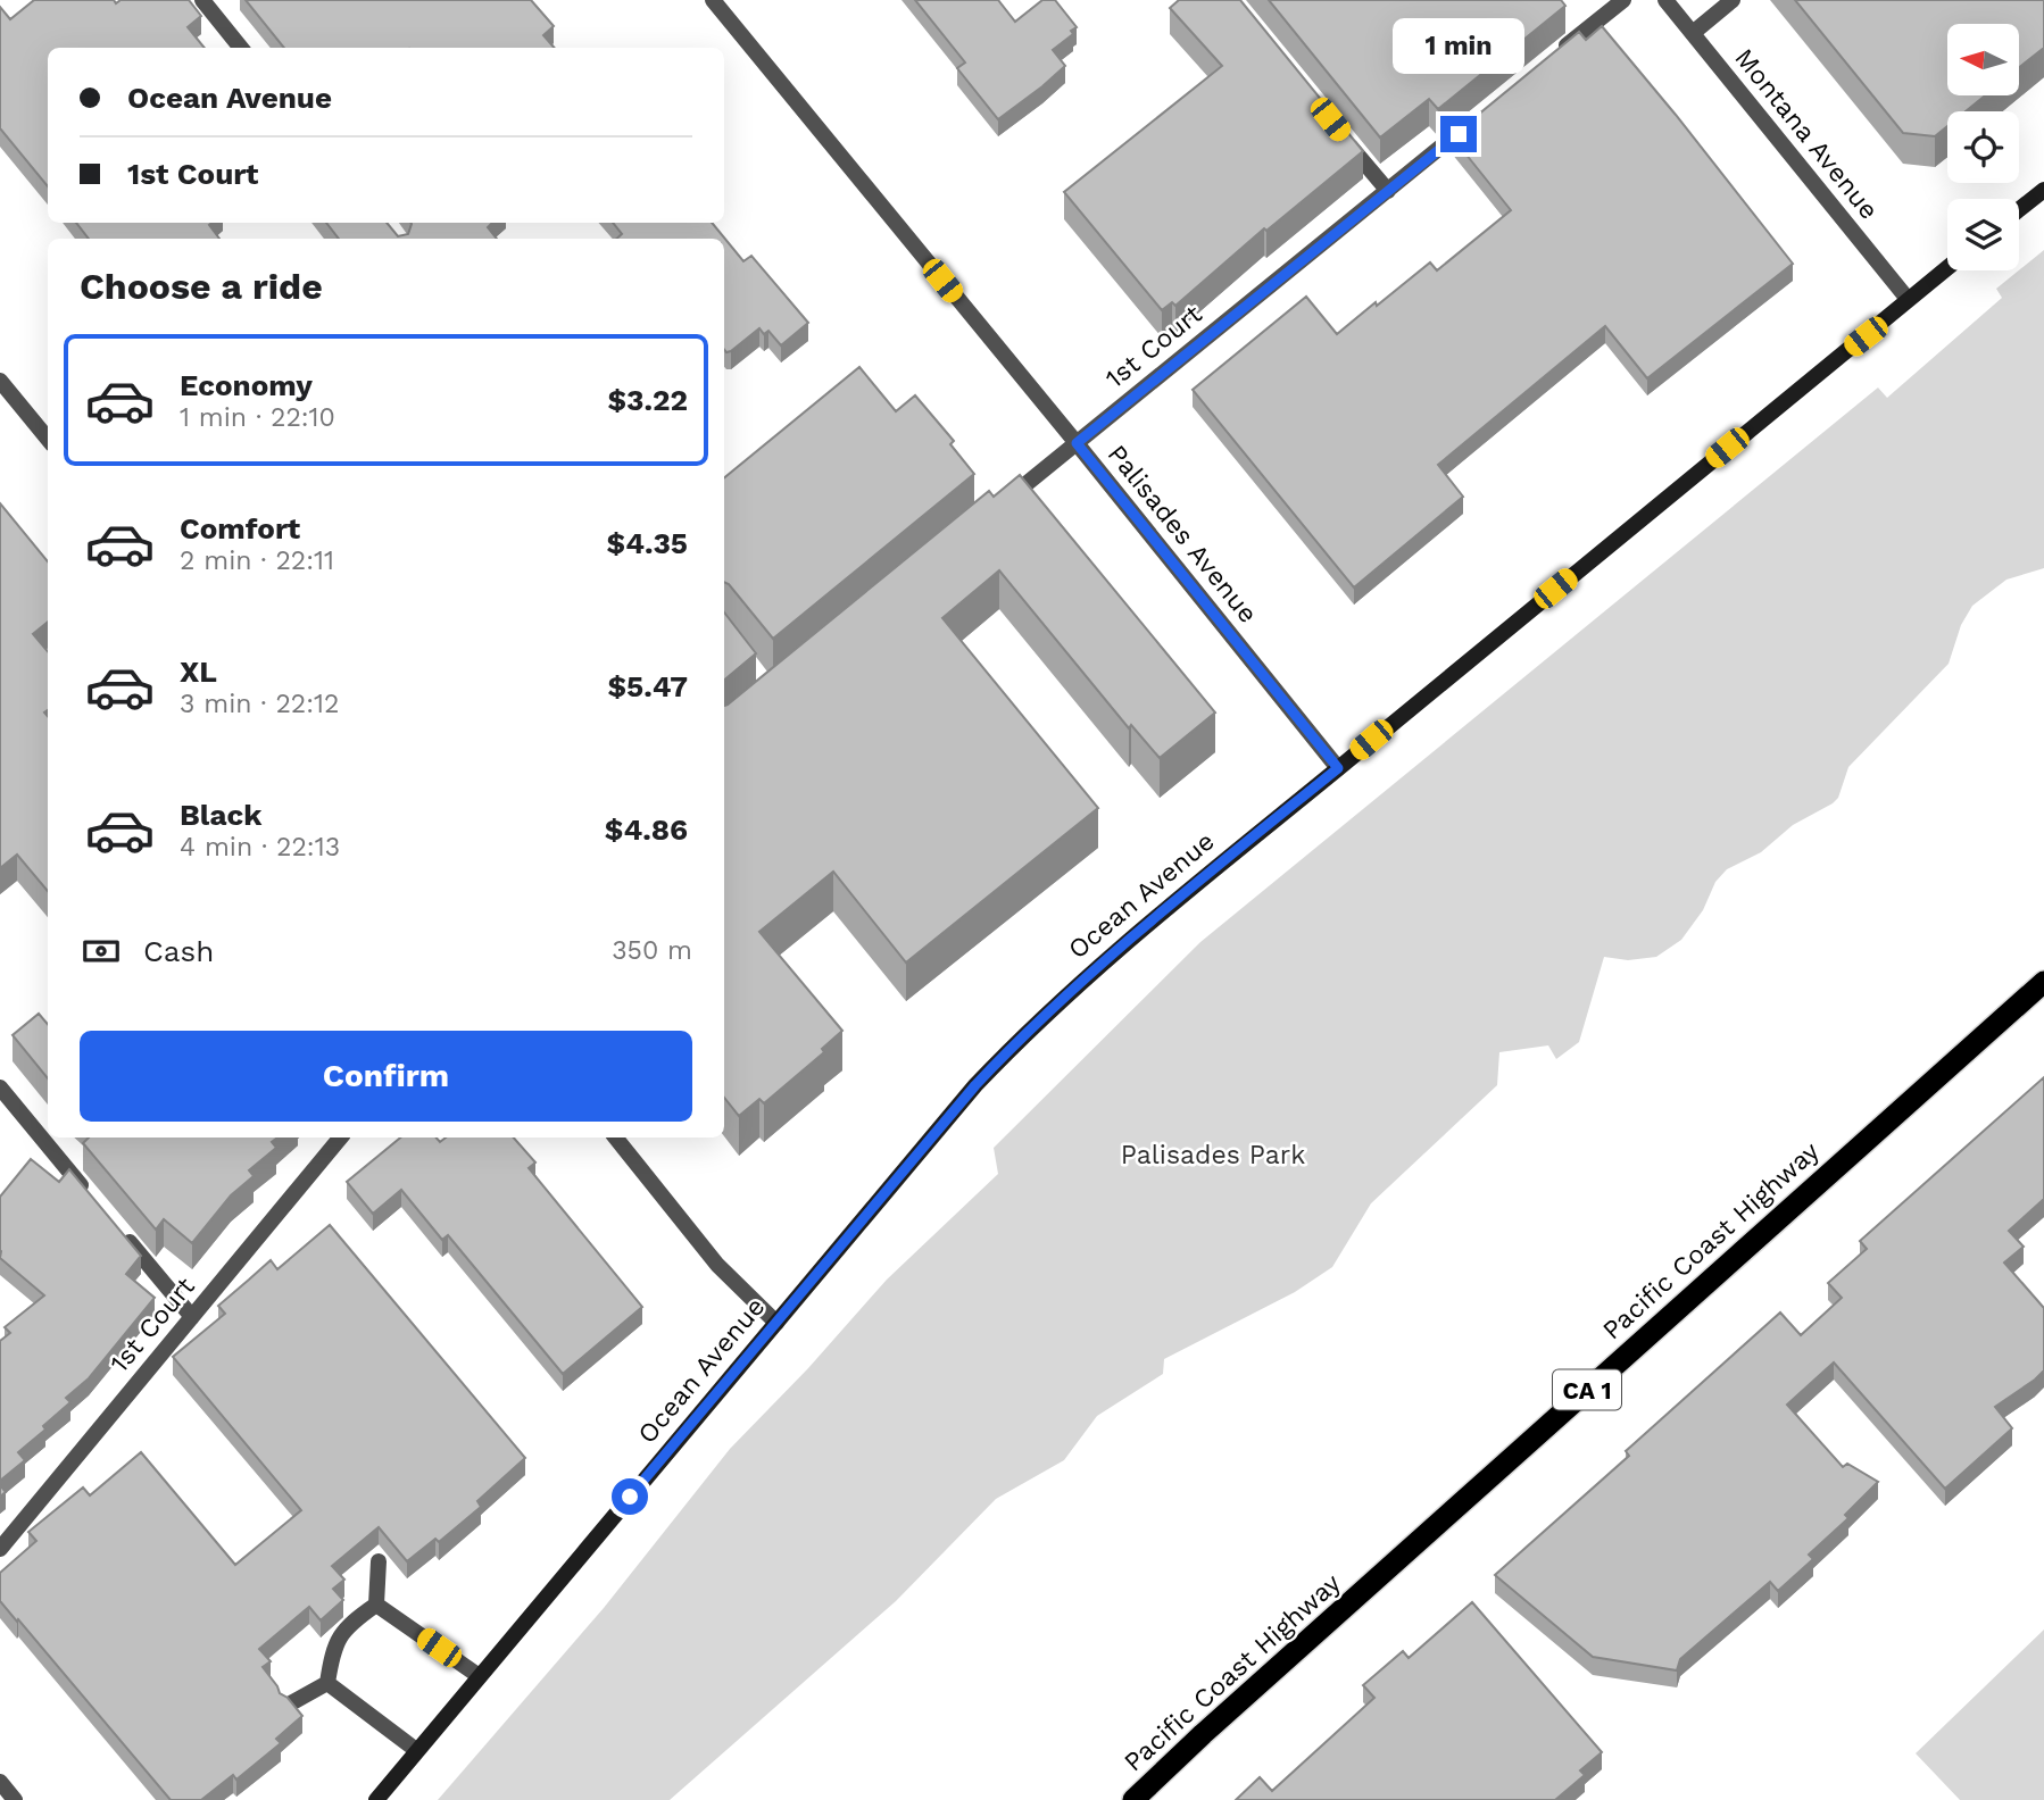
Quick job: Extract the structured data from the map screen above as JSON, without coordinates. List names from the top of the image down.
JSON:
{
  "streets": {
    "highway": ["Pacific Coast Highway", "CA 1"],
    "main road": ["Ocean Avenue"],
    "street": ["Montana Avenue", "1st Court", "Palisades Avenue"]
  },
  "crossings": [
    ["Montana Avenue", "Ocean Avenue"],
    ["1st Court", "Palisades Avenue"],
    ["Palisades Avenue", "Ocean Avenue"]
  ],
  "parks": ["Palisades Park"],
  "north": "left",
  "page": {
    "bubble": "1 min",
    "banner": ["Ocean Avenue", "1st Court"],
    "heading": "Choose a ride",
    "list": [
      {
        "name": "Economy",
        "note": "1 min · 22:10",
        "value": "$3.22"
      },
      {
        "name": "Comfort",
        "note": "2 min · 22:11",
        "value": "$4.35"
      },
      {
        "name": "XL",
        "note": "3 min · 22:12",
        "value": "$5.47"
      },
      {
        "name": "Black",
        "note": "4 min · 22:13",
        "value": "$4.86"
      }
    ],
    "pay": ["Cash", "350 m"],
    "buttons": "Confirm"
  }
}
